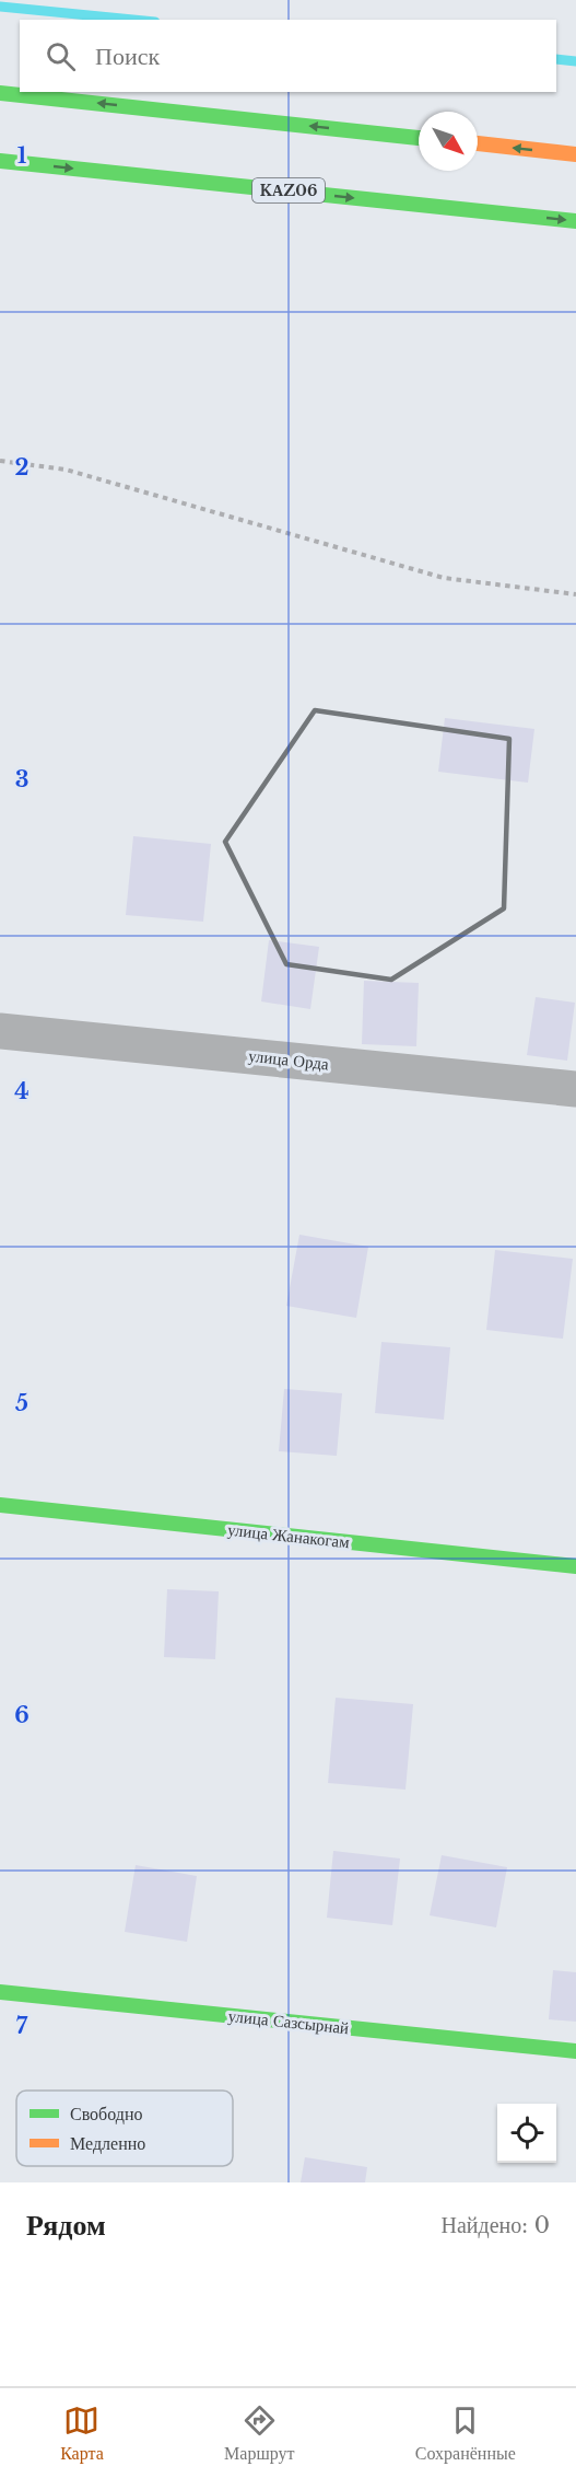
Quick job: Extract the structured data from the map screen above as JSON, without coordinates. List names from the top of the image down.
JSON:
{
  "streets": {
    "main road": ["KАZ06", "улица Жанакогам", "улица Сазсырнай"],
    "street": ["улица Орда"]
  },
  "legend": ["Свободно", "Медленно"],
  "north": "bottom right",
  "page": {
    "search": "Поиск",
    "heading": ["Рядом", "Найдено: 0"],
    "nav": ["Карта", "Маршрут", "Сохранённые"]
  },
  "grid": {
    "rows": [
      "1",
      "2",
      "3",
      "4",
      "5",
      "6",
      "7"
    ]
  }
}
